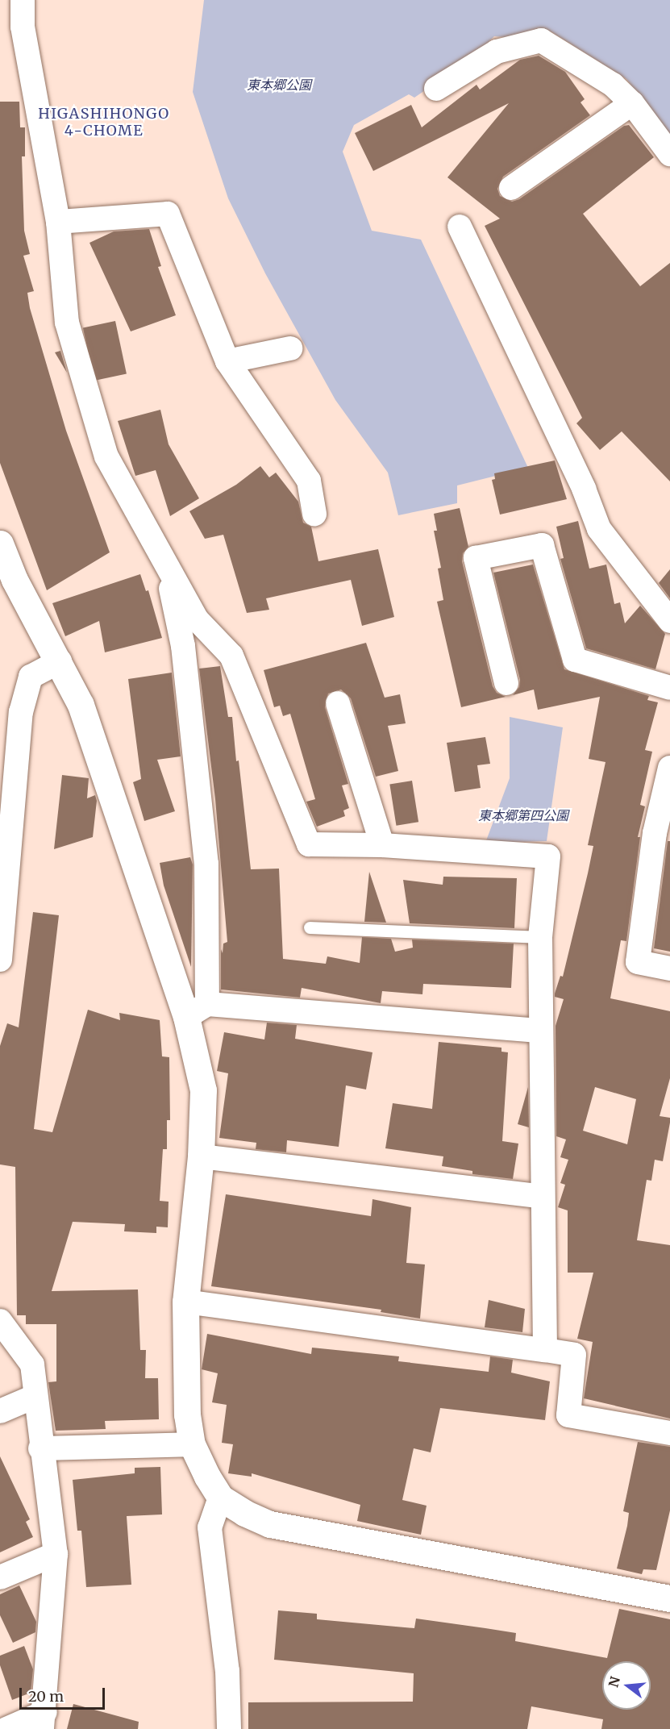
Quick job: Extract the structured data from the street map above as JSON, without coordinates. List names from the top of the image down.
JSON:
{
  "districts": ["HIGASHIHONGO 4-CHOME"],
  "parks": ["東本郷公園", "東本郷第四公園"],
  "scale_bar": "20 m",
  "north": "left"
}
